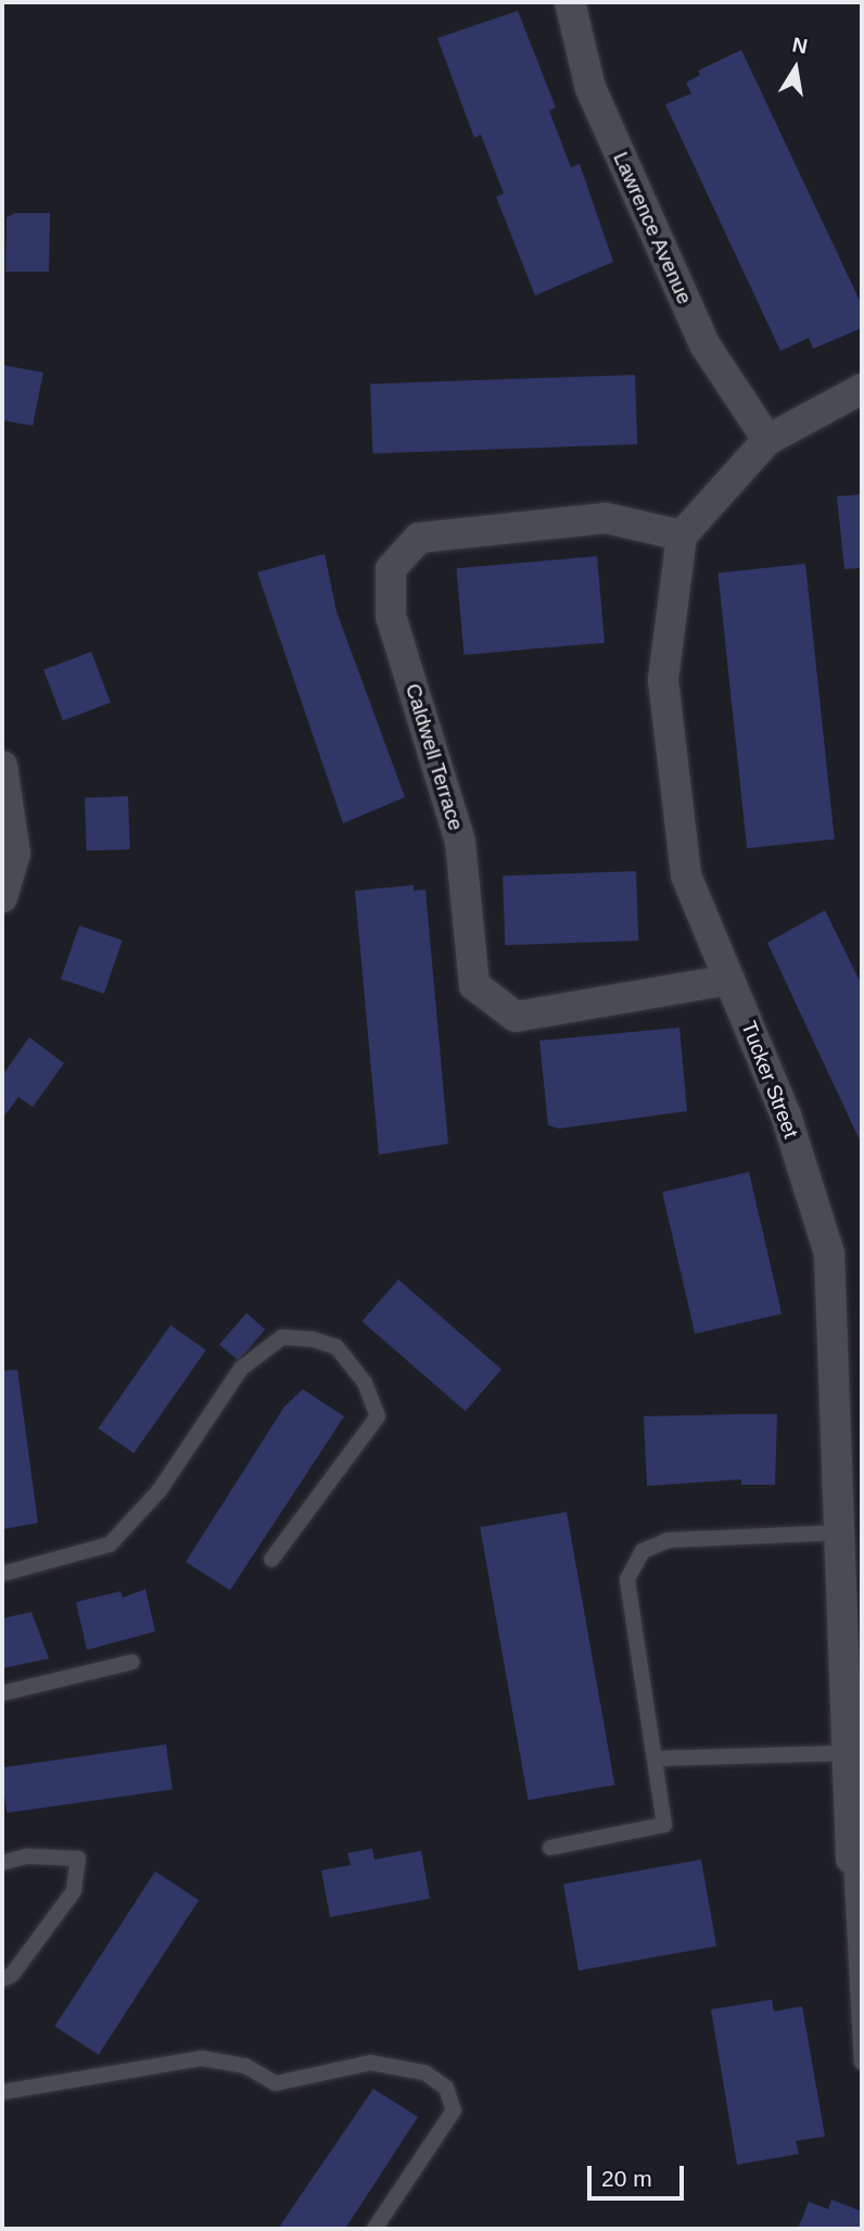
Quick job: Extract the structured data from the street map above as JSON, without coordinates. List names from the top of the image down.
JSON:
{
  "streets": {
    "street": ["Lawrence Avenue", "Caldwell Terrace", "Tucker Street"]
  },
  "crossings": [
    ["Caldwell Terrace", "Tucker Street"]
  ],
  "scale_bar": "20 m",
  "north": "top"
}
